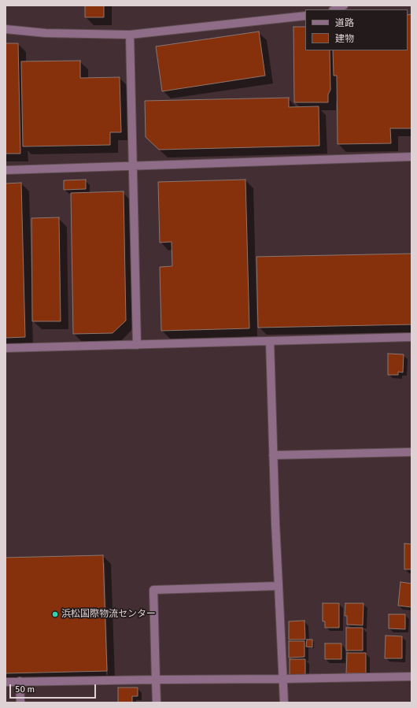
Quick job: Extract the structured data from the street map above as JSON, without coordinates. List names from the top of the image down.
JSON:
{
  "places": ["浜松国際物流センター"],
  "legend": ["道路", "建物"],
  "scale_bar": "50 m"
}
